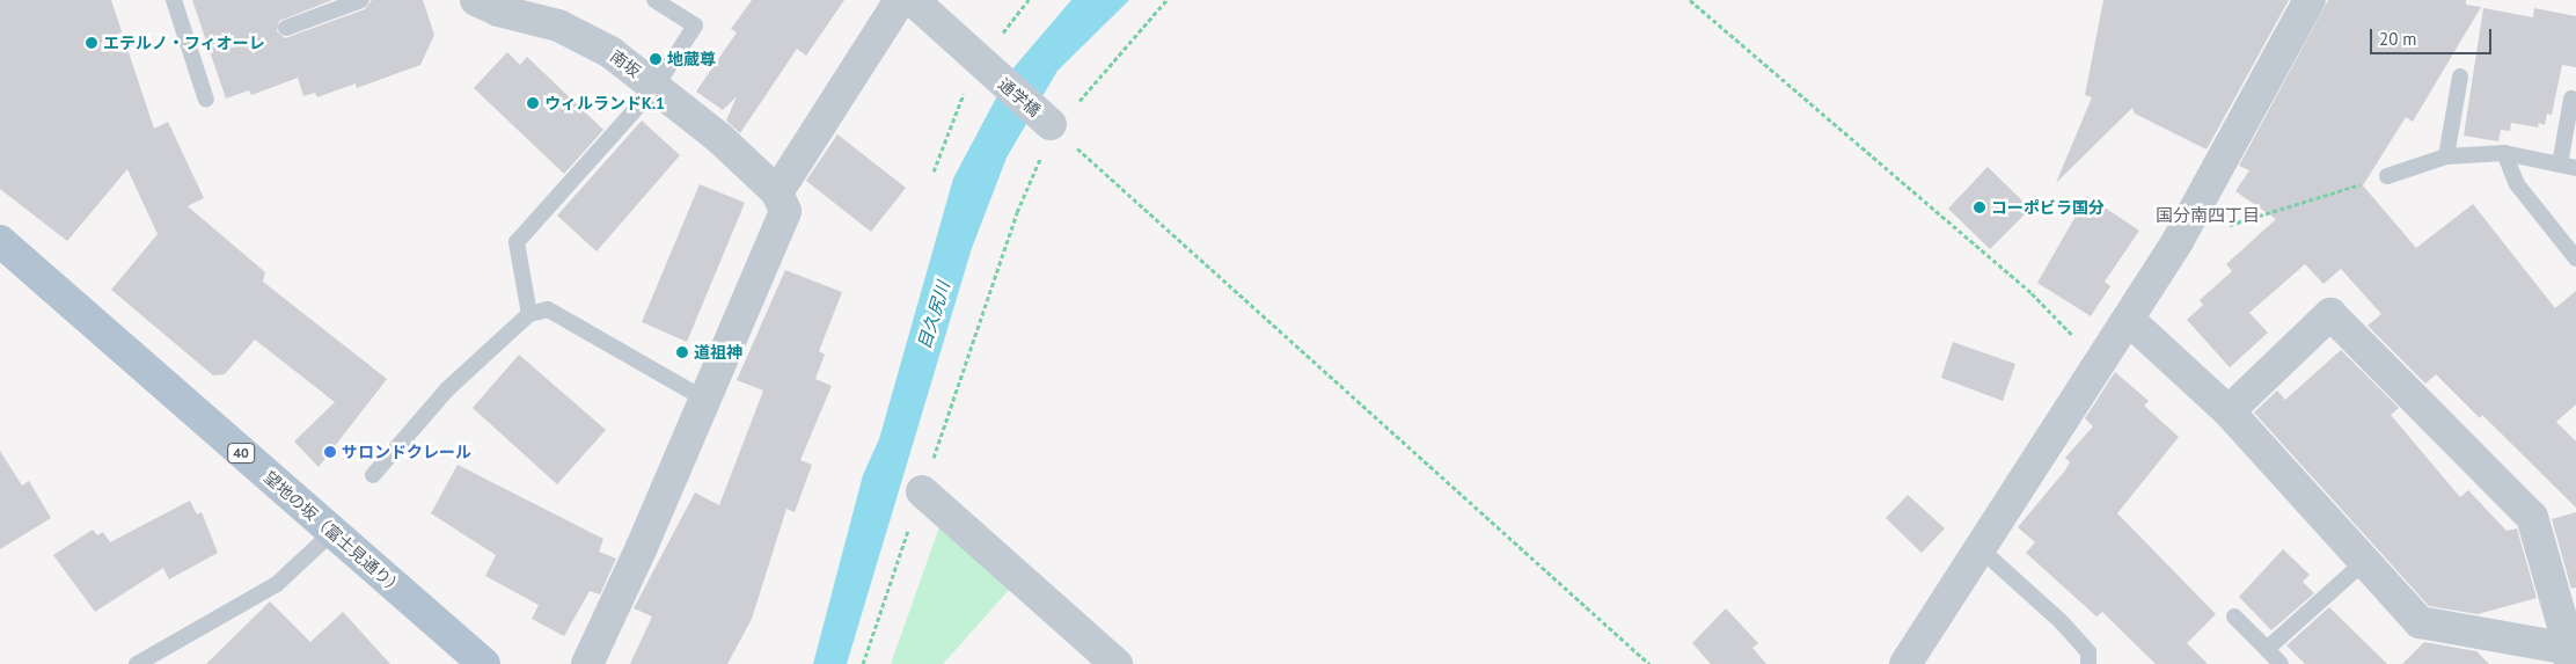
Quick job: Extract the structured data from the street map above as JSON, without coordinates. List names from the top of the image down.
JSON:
{
  "streets": {
    "main road": ["40", "望地の坂（富士見通り）"],
    "street": ["南坂", "通学橋"]
  },
  "districts": ["国分南四丁目"],
  "water": ["目久尻川"],
  "places": [
    "エテルノ・フィオーレ",
    "地蔵尊",
    "ウィルランドK.1",
    "コーポビラ国分",
    "道祖神",
    "サロンドクレール"
  ],
  "scale_bar": "20 m"
}
